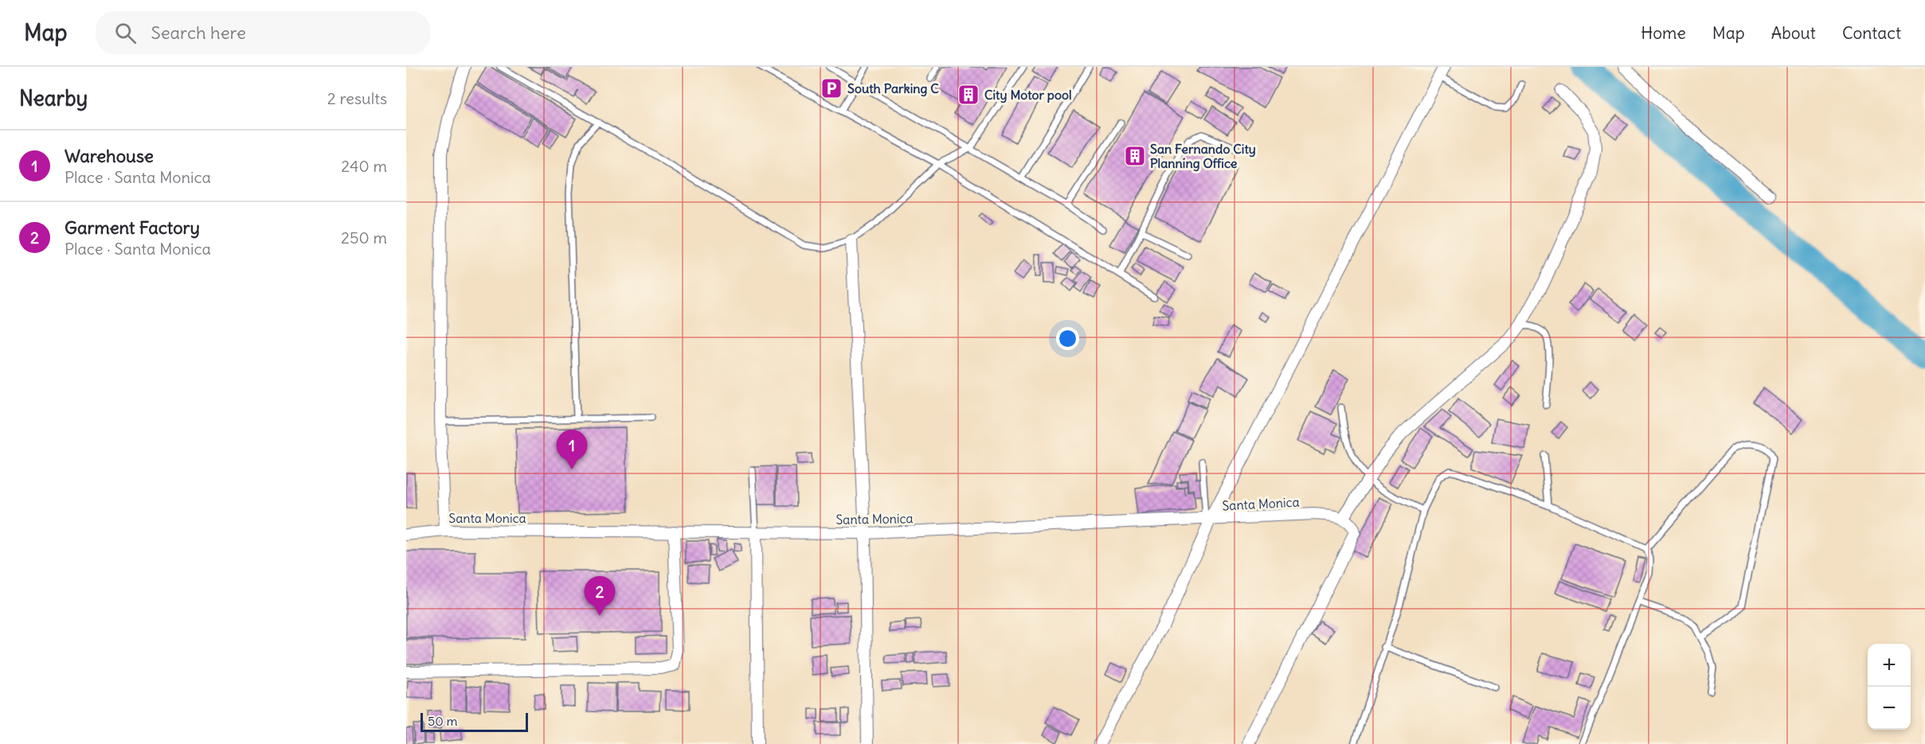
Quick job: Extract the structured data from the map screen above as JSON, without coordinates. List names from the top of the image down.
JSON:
{
  "streets": {
    "street": ["Santa Monica"]
  },
  "places": {
    "parking": ["South Parking C"],
    "building": ["City Motor pool", "San Fernando City Planning Office"]
  },
  "scale_bar": "50 m",
  "page": {
    "header": "Map",
    "search": "Search here",
    "nav": [
      "Home",
      "Map",
      "About",
      "Contact"
    ],
    "heading": ["Nearby", "2 results"],
    "list": [
      {
        "mark": "1",
        "name": "Warehouse",
        "note": "Place · Santa Monica",
        "value": "240 m"
      },
      {
        "mark": "2",
        "name": "Garment Factory",
        "note": "Place · Santa Monica",
        "value": "250 m"
      }
    ],
    "pins": ["1", "2"],
    "map_buttons": ["+", "−"],
    "scale": "50 m"
  }
}
